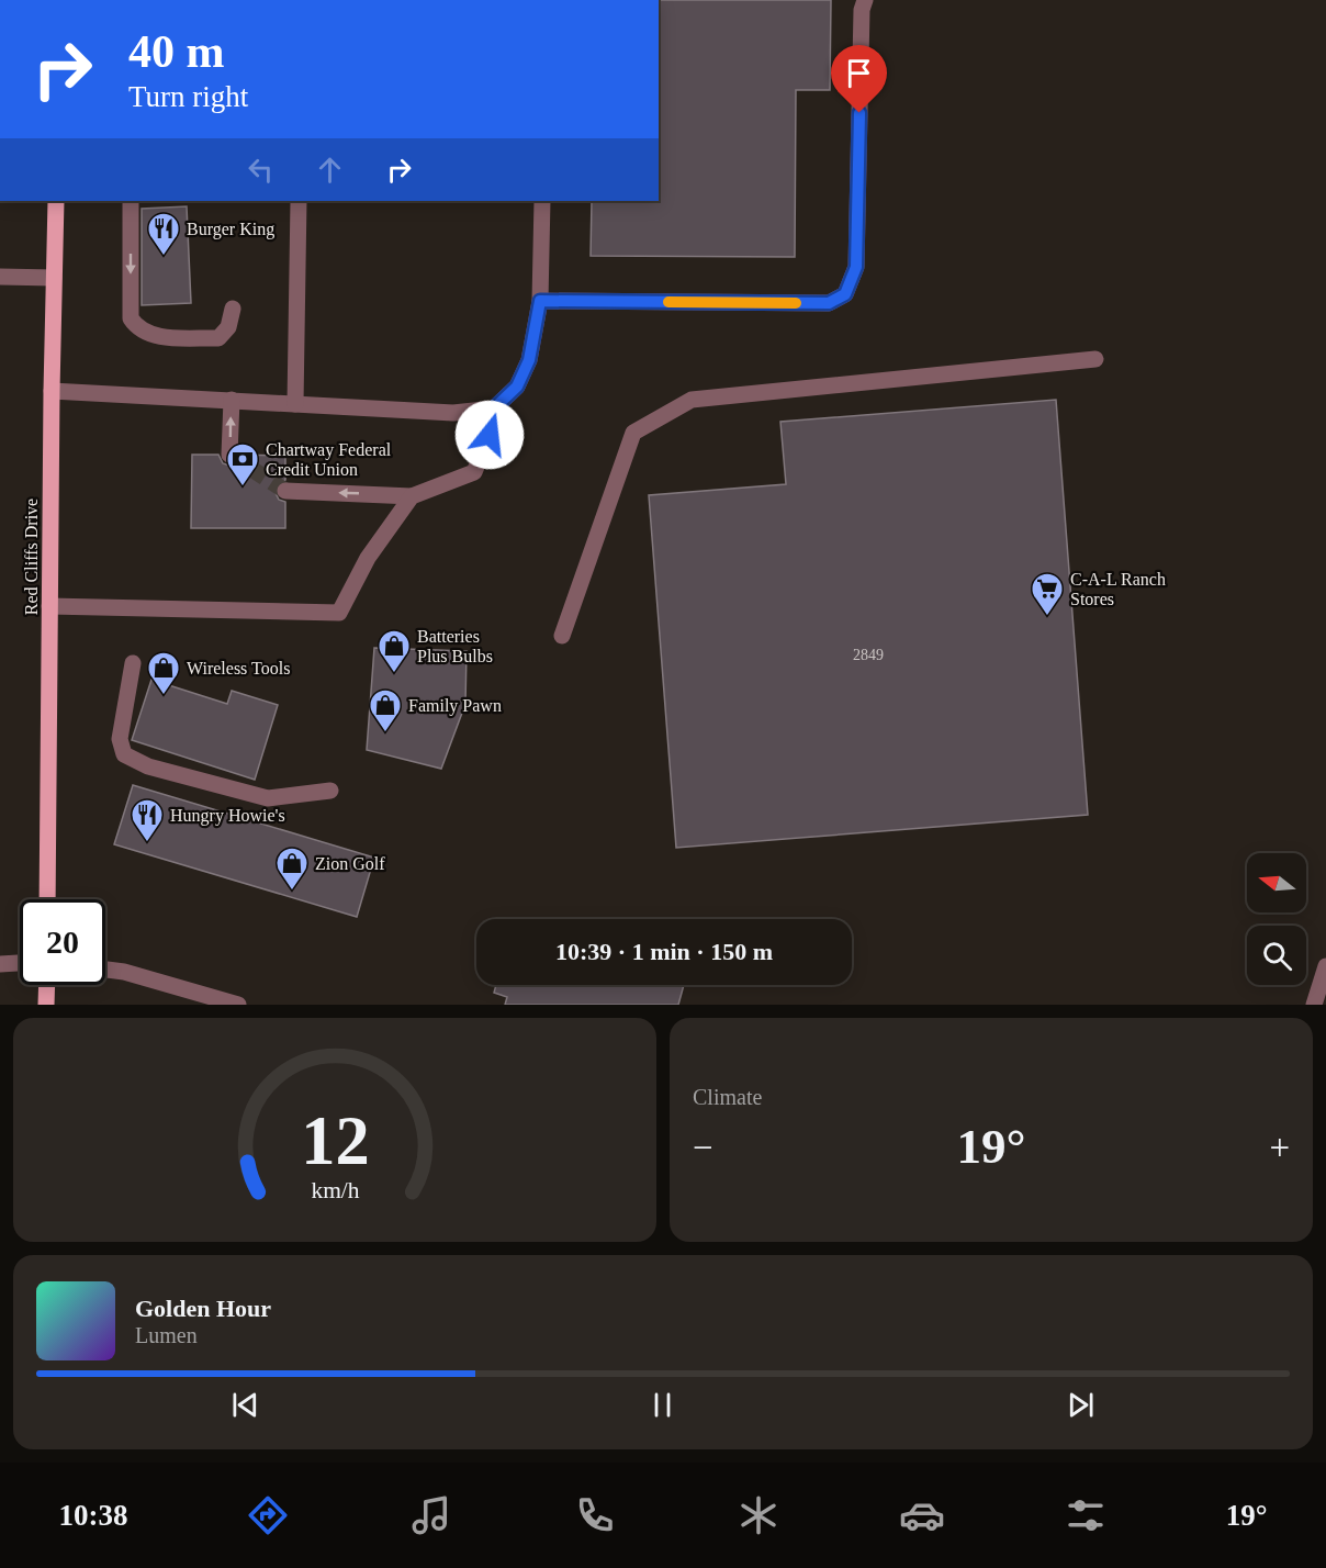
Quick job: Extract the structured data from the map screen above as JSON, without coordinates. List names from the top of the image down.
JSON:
{
  "streets": {
    "main road": ["Red Cliffs Drive"]
  },
  "places": {
    "restaurant": ["Burger King", "Hungry Howie's"],
    "bank": ["Chartway Federal Credit Union"],
    "supermarket": ["C-A-L Ranch Stores"],
    "shop": [
      "Batteries Plus Bulbs",
      "Wireless Tools",
      "Family Pawn",
      "Zion Golf"
    ]
  },
  "house_numbers": ["2849"],
  "north": "left",
  "page": {
    "turn": ["40 m", "Turn right"],
    "limit": "20",
    "trip": "10:39 · 1 min · 150 m",
    "tile": "Climate",
    "heat": ["−", "19°", "+"],
    "song": ["Golden Hour", "Lumen"],
    "tabs": ["10:38", "19°"],
    "gauge": ["12", "km/h"]
  }
}
